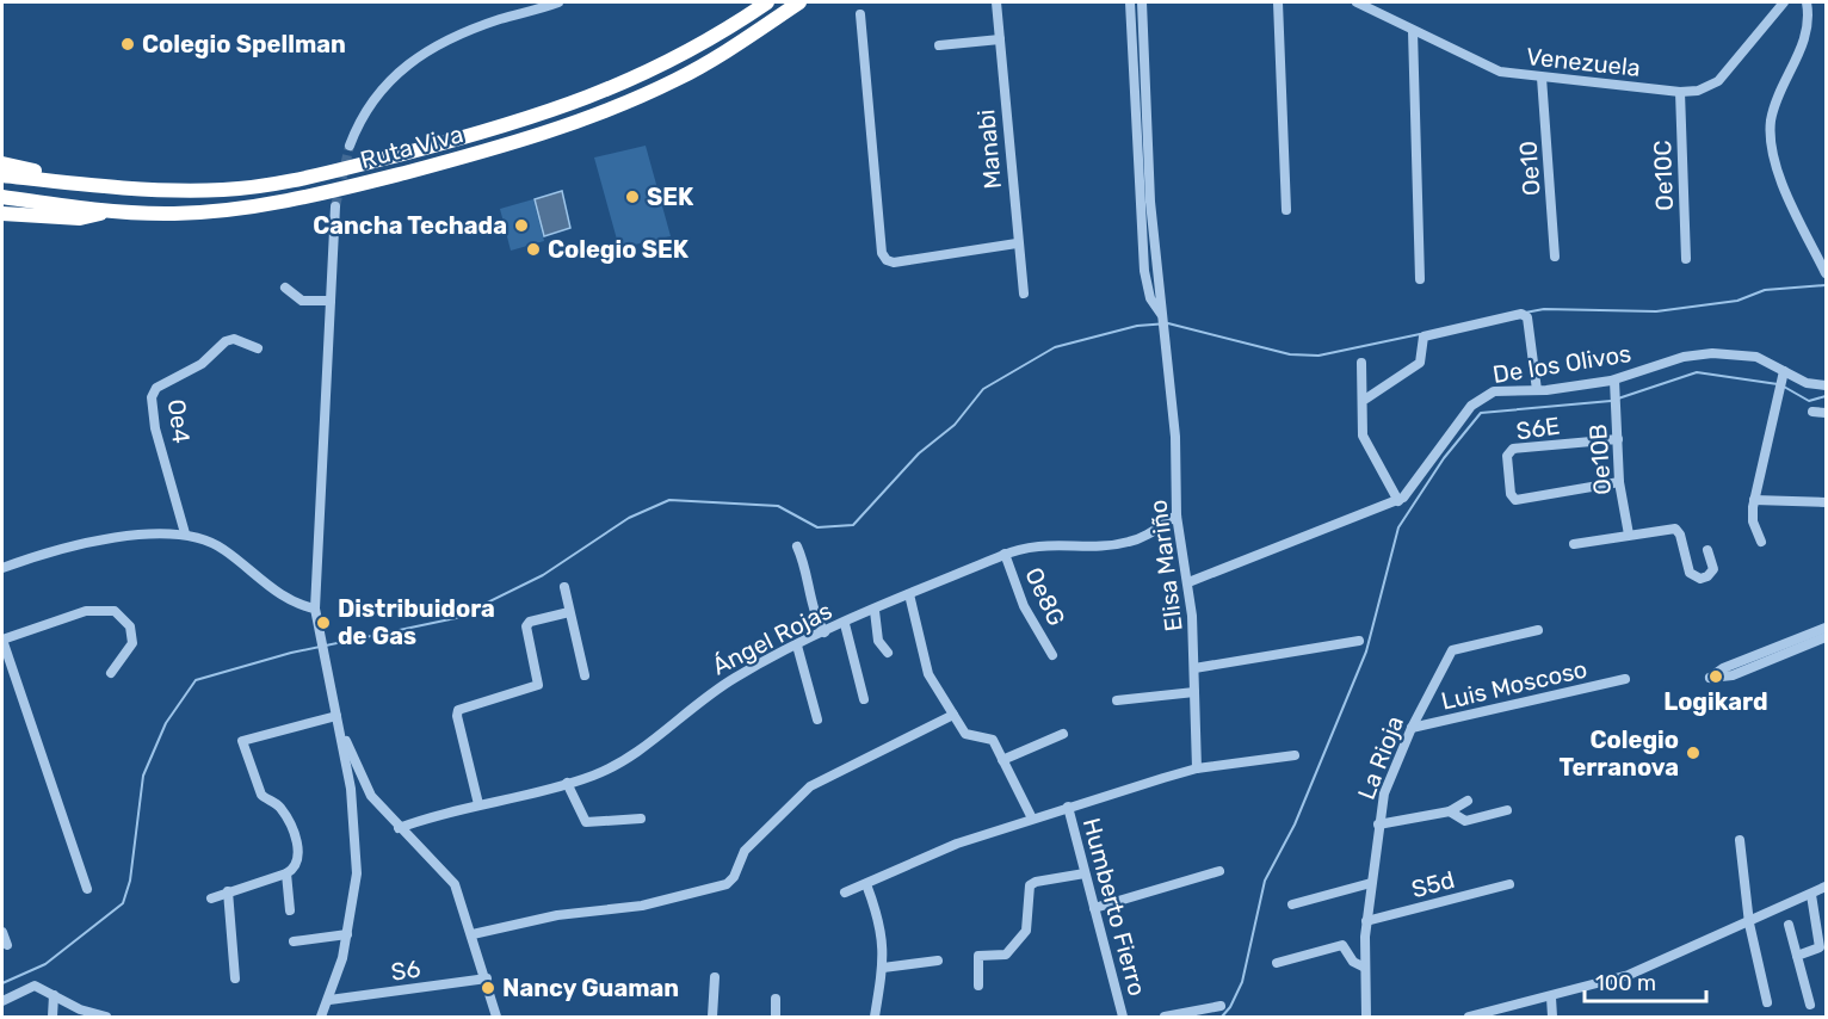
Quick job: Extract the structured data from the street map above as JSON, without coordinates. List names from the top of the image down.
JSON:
{
  "streets": {
    "highway": ["Ruta Viva"],
    "street": [
      "Venezuela",
      "Manabi",
      "Oe10",
      "Oe10C",
      "De los Olivos",
      "Oe4",
      "S6E",
      "Oe10B",
      "Elisa Mariño",
      "Oe8G",
      "Ángel Rojas",
      "Luis Moscoso",
      "La Rioja",
      "S5d",
      "Humberto Fierro",
      "S6"
    ]
  },
  "crossings": [
    ["Venezuela", "Oe10"],
    ["Venezuela", "Oe10C"],
    ["De los Olivos", "Oe10B"],
    ["De los Olivos", "Elisa Mariño"],
    ["S6E", "Oe10B"],
    ["Elisa Mariño", "Ángel Rojas"],
    ["Oe8G", "Ángel Rojas"],
    ["Luis Moscoso", "La Rioja"],
    ["La Rioja", "S5d"]
  ],
  "places": [
    "Colegio Spellman",
    "SEK",
    "Cancha Techada",
    "Colegio SEK",
    "Distribuidora de Gas",
    "Logikard",
    "Colegio Terranova",
    "Nancy Guaman"
  ],
  "scale_bar": "100 m"
}
